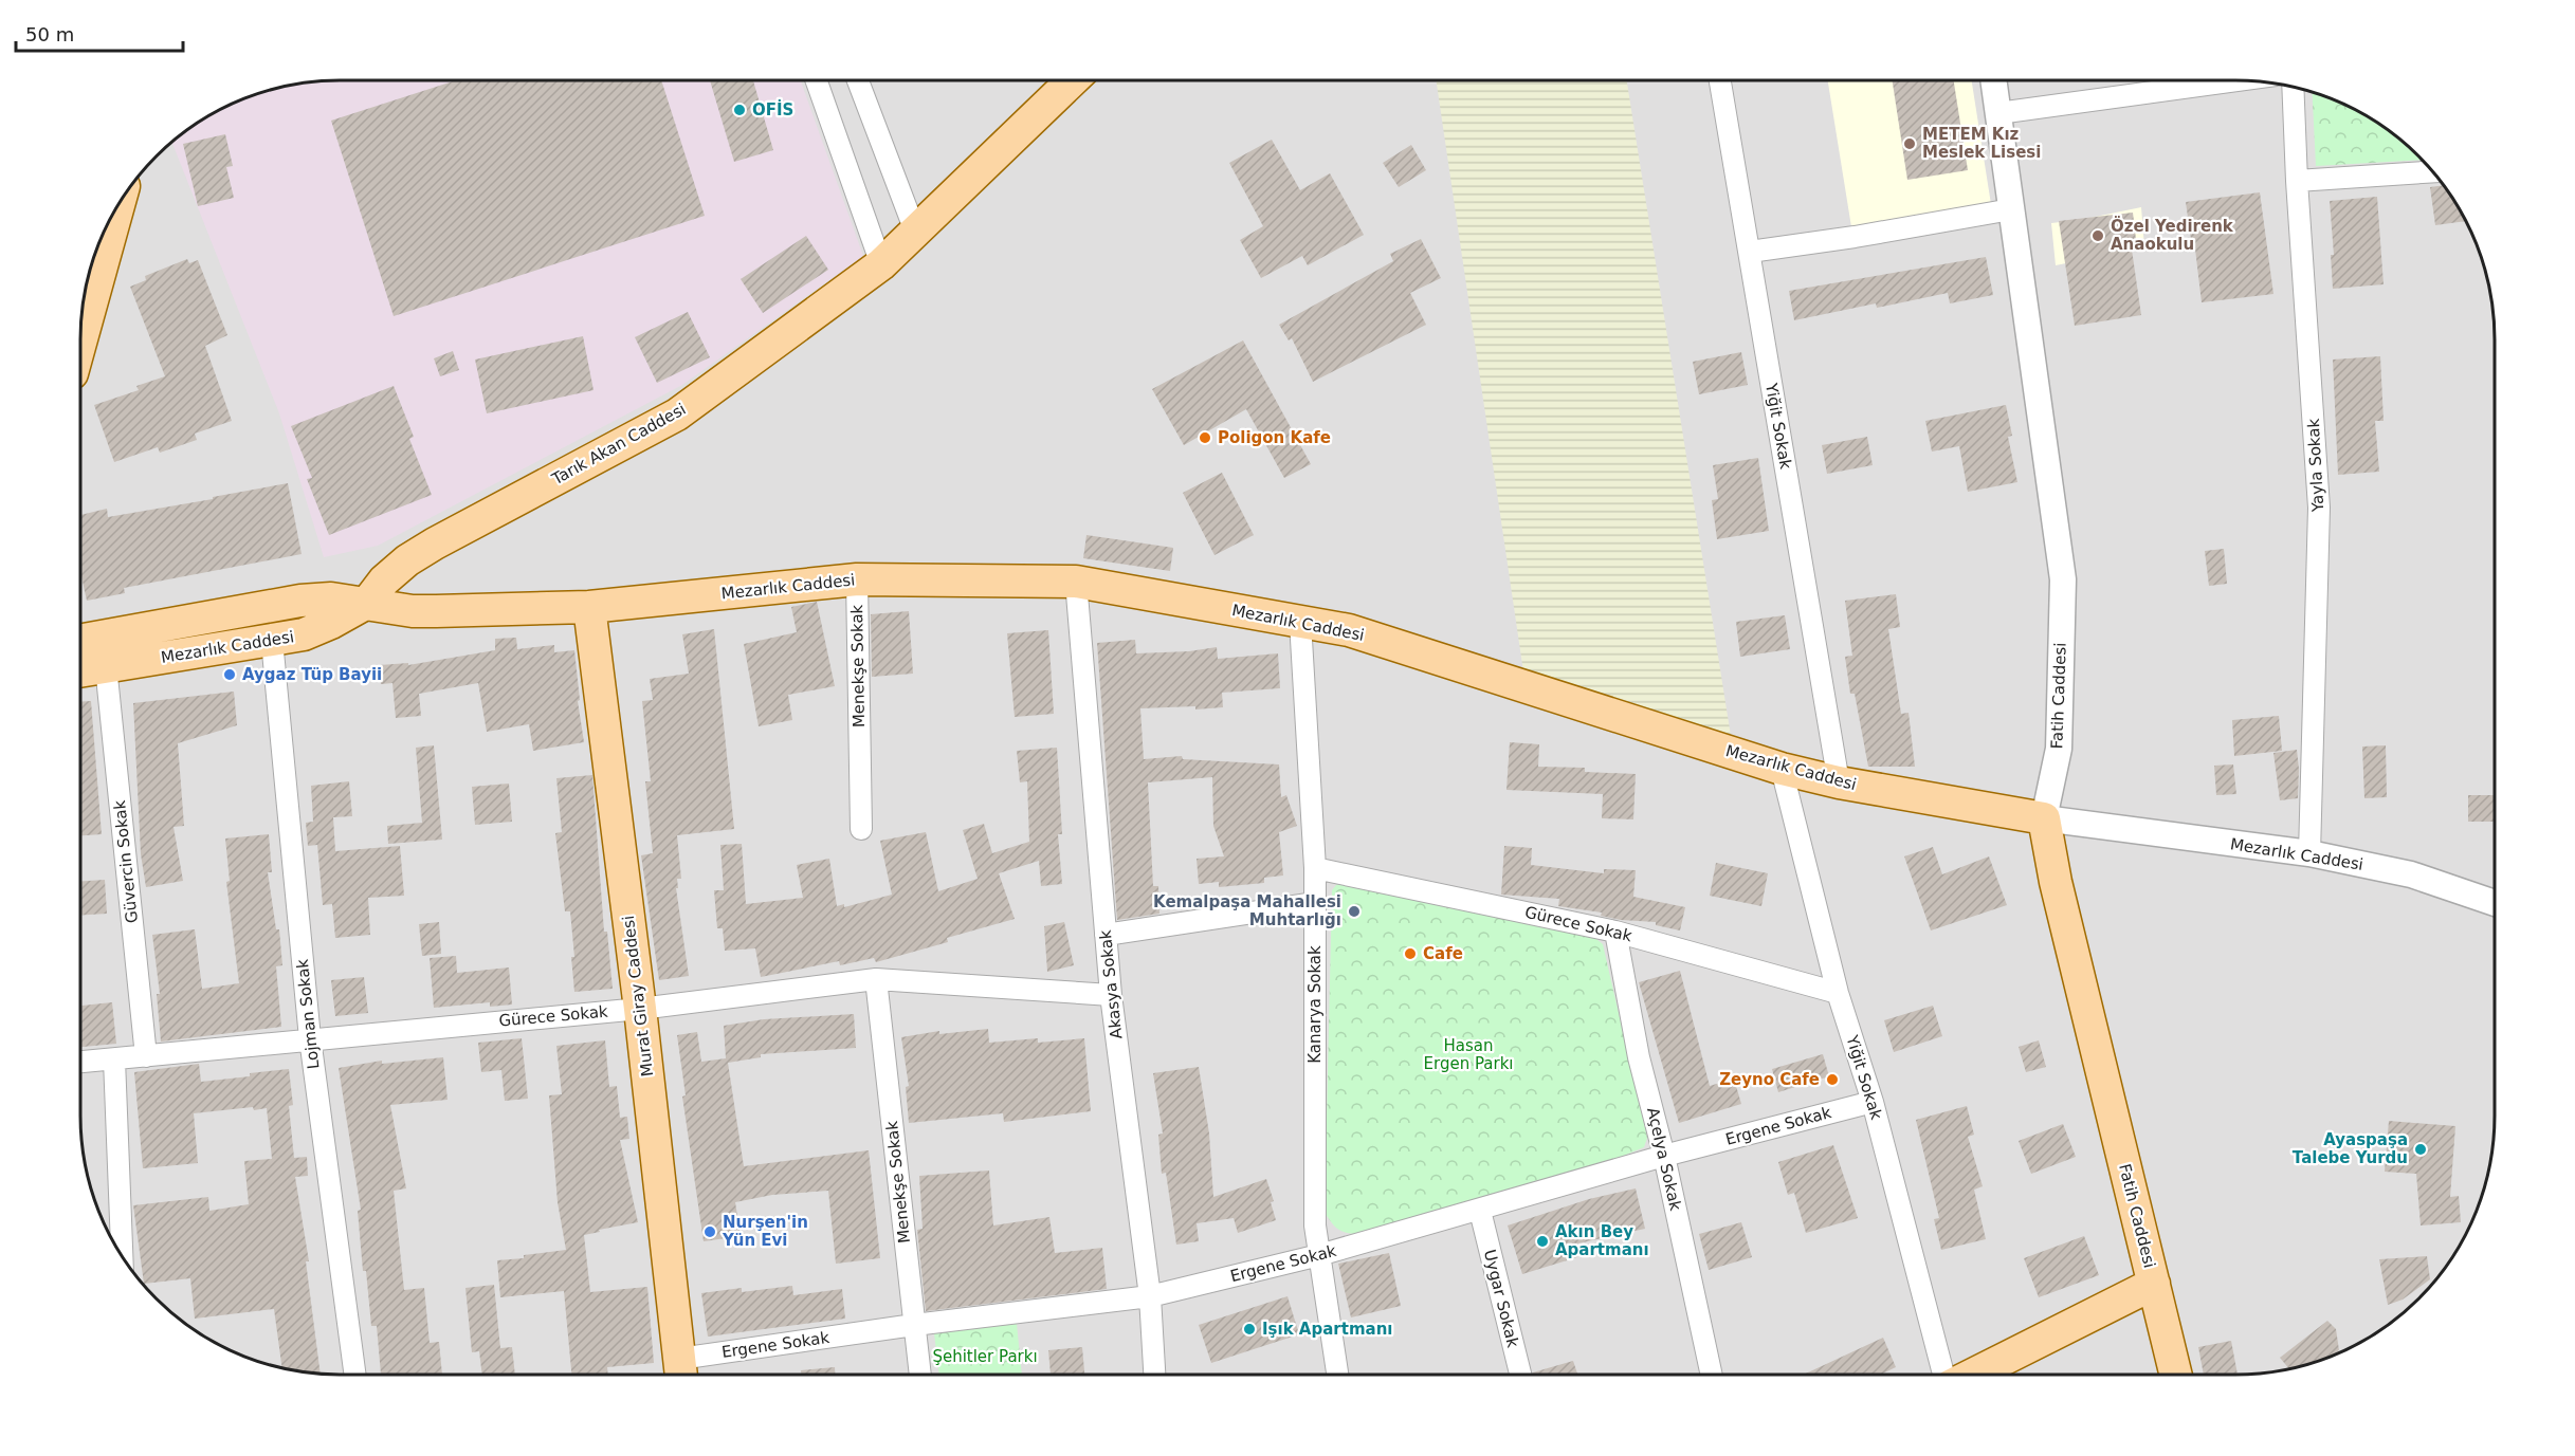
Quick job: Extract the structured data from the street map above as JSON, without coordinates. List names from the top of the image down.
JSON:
{
  "streets": {
    "main road": [
      "Tarık Akan Caddesi",
      "Mezarlık Caddesi",
      "Fatih Caddesi",
      "Murat Giray Caddesi"
    ],
    "street": [
      "Yiğit Sokak",
      "Yayla Sokak",
      "Menekşe Sokak",
      "Güvercin Sokak",
      "Gürece Sokak",
      "Akasya Sokak",
      "Kanarya Sokak",
      "Lojman Sokak",
      "Ergene Sokak",
      "Açelya Sokak",
      "Uygar Sokak"
    ]
  },
  "crossings": [
    ["Yiğit Sokak", "Mezarlık Caddesi"],
    ["Yiğit Sokak", "Gürece Sokak"],
    ["Yiğit Sokak", "Ergene Sokak"],
    ["Tarık Akan Caddesi", "Mezarlık Caddesi"],
    ["Yayla Sokak", "Mezarlık Caddesi"],
    ["Mezarlık Caddesi", "Menekşe Sokak"],
    ["Mezarlık Caddesi", "Fatih Caddesi"],
    ["Mezarlık Caddesi", "Güvercin Sokak"],
    ["Mezarlık Caddesi", "Akasya Sokak"],
    ["Mezarlık Caddesi", "Murat Giray Caddesi"],
    ["Mezarlık Caddesi", "Kanarya Sokak"],
    ["Mezarlık Caddesi", "Lojman Sokak"],
    ["Menekşe Sokak", "Gürece Sokak"],
    ["Menekşe Sokak", "Ergene Sokak"],
    ["Güvercin Sokak", "Gürece Sokak"],
    ["Gürece Sokak", "Akasya Sokak"],
    ["Gürece Sokak", "Murat Giray Caddesi"],
    ["Gürece Sokak", "Kanarya Sokak"],
    ["Gürece Sokak", "Lojman Sokak"],
    ["Gürece Sokak", "Açelya Sokak"],
    ["Akasya Sokak", "Ergene Sokak"],
    ["Murat Giray Caddesi", "Ergene Sokak"],
    ["Kanarya Sokak", "Ergene Sokak"],
    ["Ergene Sokak", "Açelya Sokak"],
    ["Ergene Sokak", "Uygar Sokak"]
  ],
  "parks": ["Hasan Ergen Parkı", "Şehitler Parkı"],
  "places": [
    "OFİS",
    "METEM Kız Meslek Lisesi",
    "Özel Yedirenk Anaokulu",
    "Poligon Kafe",
    "Aygaz Tüp Bayii",
    "Kemalpaşa Mahallesi Muhtarlığı",
    "Cafe",
    "Zeyno Cafe",
    "Ayaspaşa Talebe Yurdu",
    "Nurşen'in Yün Evi",
    "Akın Bey Apartmanı",
    "Işık Apartmanı"
  ],
  "scale_bar": "50 m"
}
